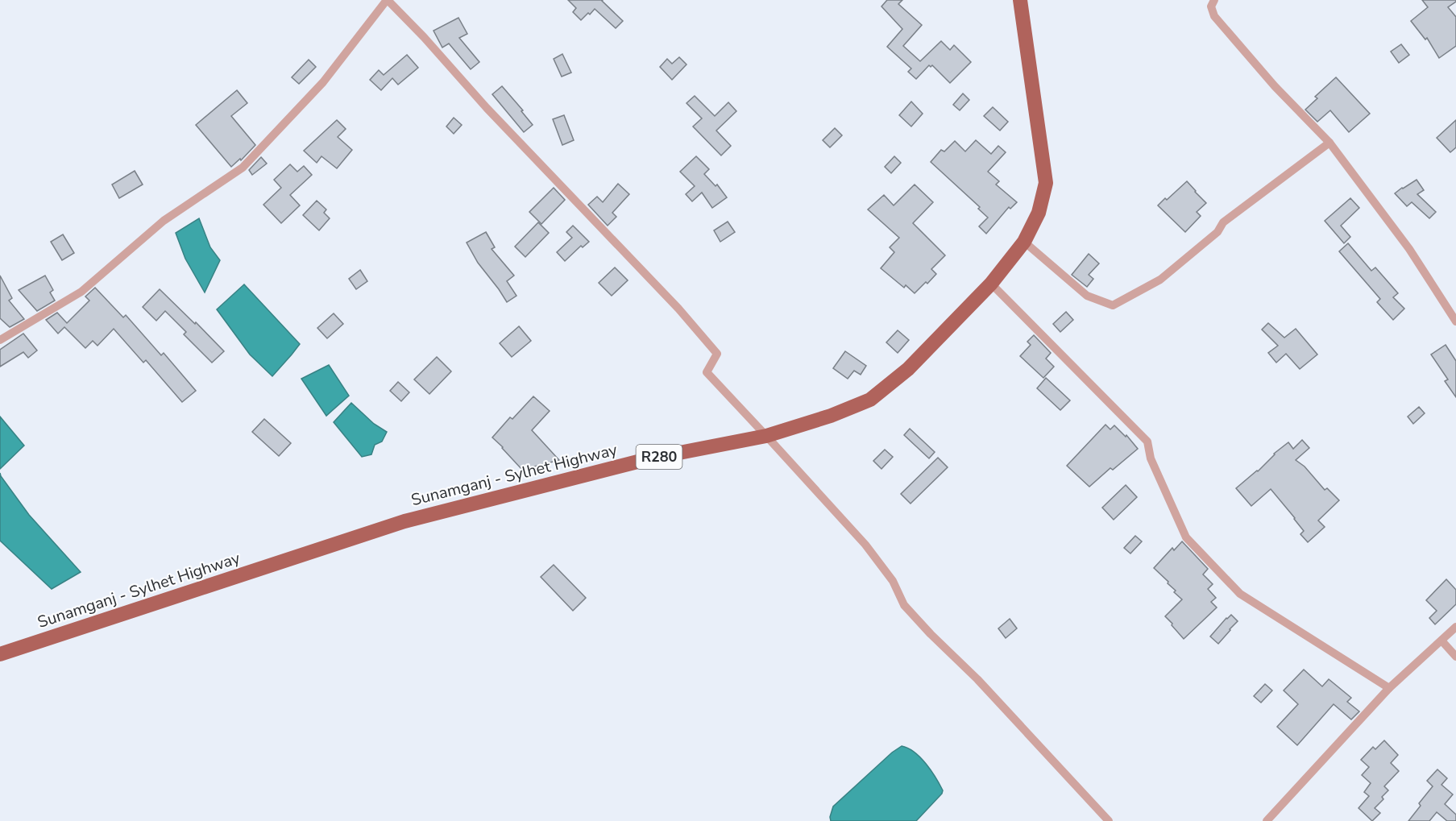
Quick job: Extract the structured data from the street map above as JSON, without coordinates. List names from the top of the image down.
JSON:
{
  "streets": {
    "main road": ["R280", "Sunamganj - Sylhet Highway"]
  }
}
